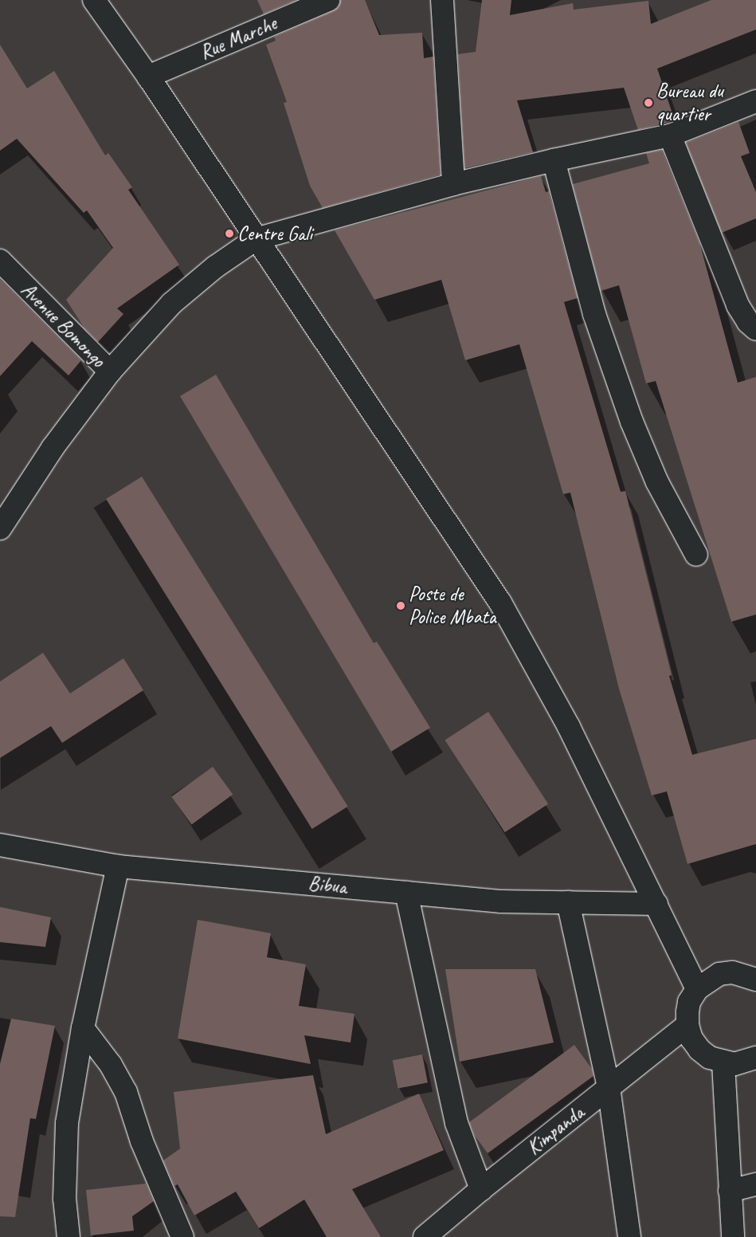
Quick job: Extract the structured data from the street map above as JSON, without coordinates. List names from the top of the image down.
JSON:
{
  "streets": {
    "street": [
      "Rue Marche",
      "Avenue Bomongo",
      "Bibua",
      "Kimpanda"
    ]
  },
  "places": ["Bureau du quartier", "Centre Gali", "Poste de Police Mbata"]
}
